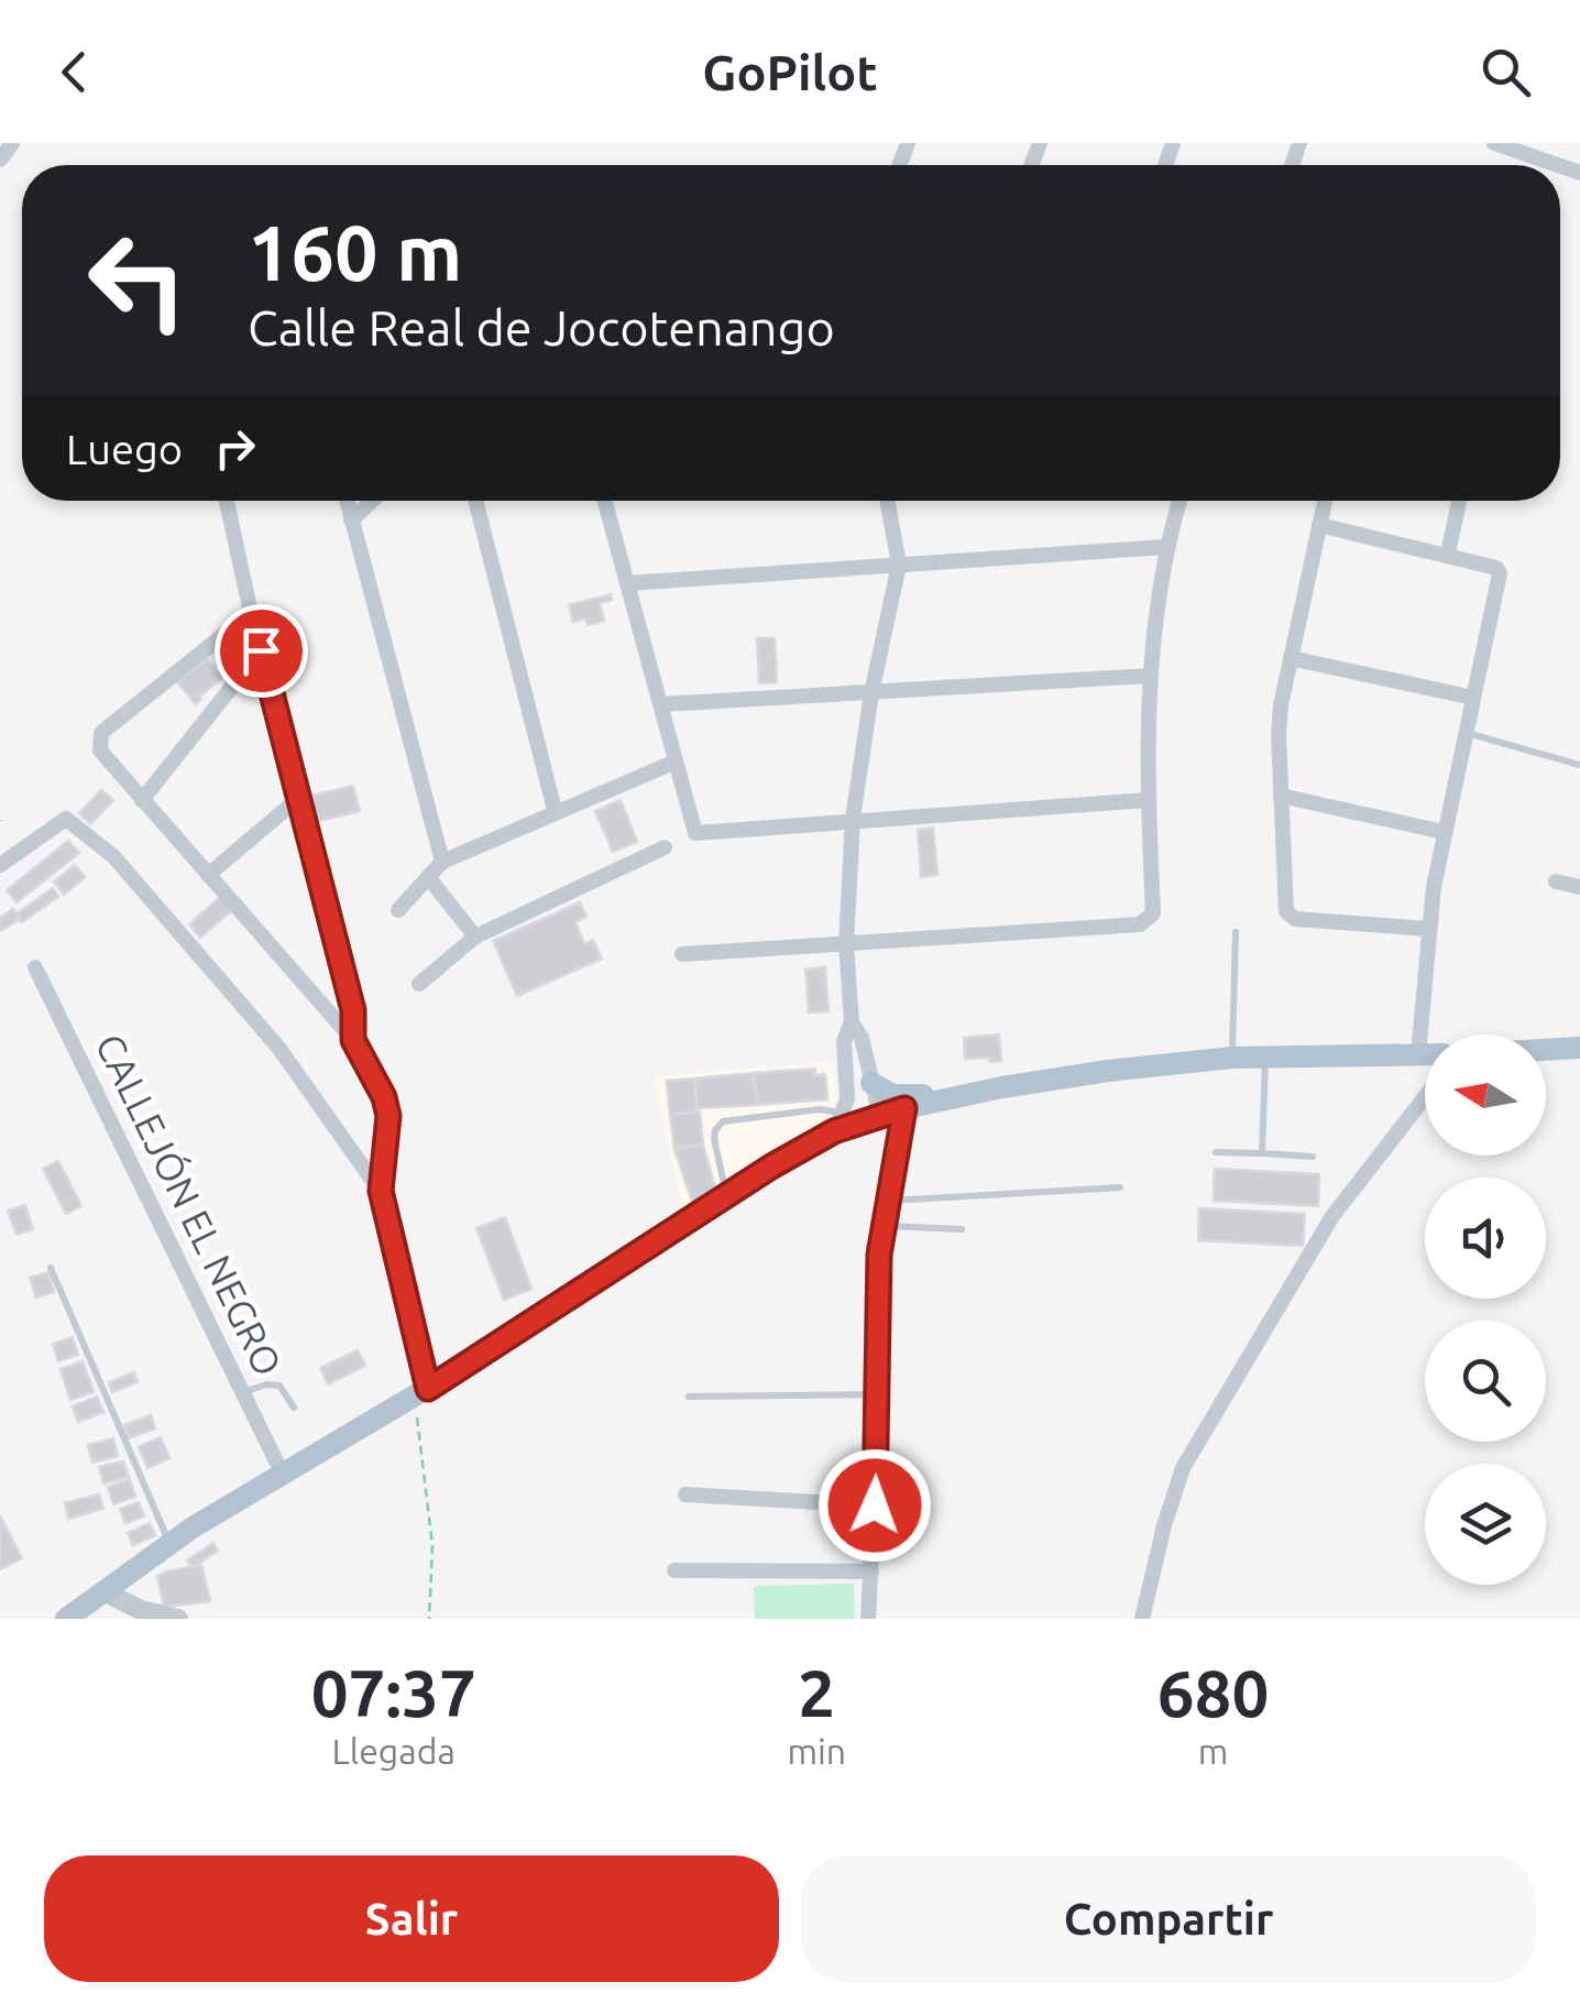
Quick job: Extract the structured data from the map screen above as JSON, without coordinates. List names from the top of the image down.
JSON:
{
  "streets": {
    "street": ["CALLEJÓN EL NEGRO"]
  },
  "north": "left",
  "page": {
    "header": "GoPilot",
    "turn": ["160 m", "Calle Real de Jocotenango"],
    "then": "Luego",
    "eta": [
      "07:37",
      "Llegada",
      "2",
      "min",
      "680",
      "m"
    ],
    "buttons": ["Salir", "Compartir"]
  }
}
